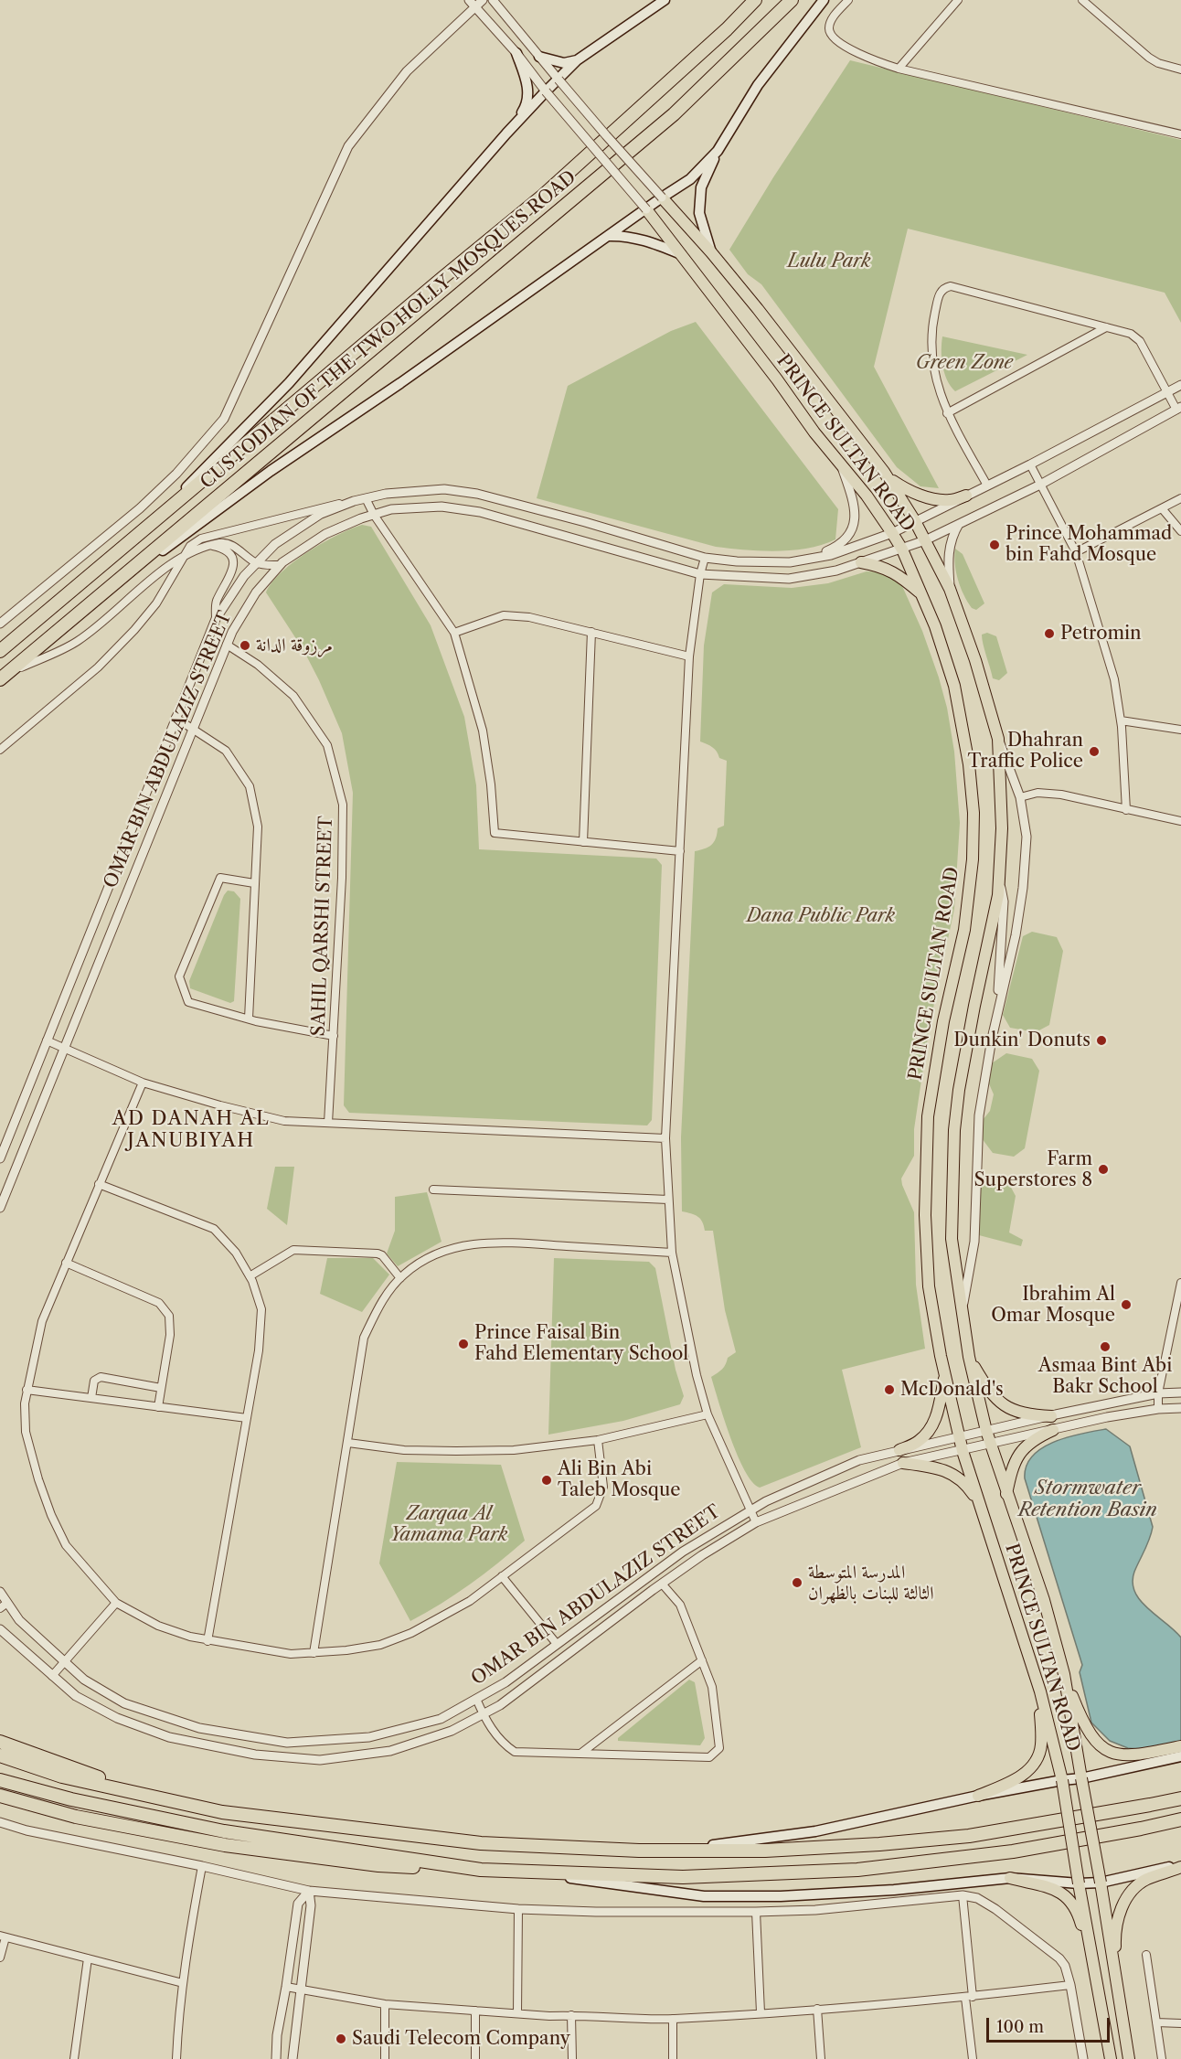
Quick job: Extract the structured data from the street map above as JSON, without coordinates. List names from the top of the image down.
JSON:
{
  "streets": {
    "highway": ["CUSTODIAN OF THE TWO HOLLY MOSQUES ROAD"],
    "main road": ["PRINCE SULTAN ROAD"],
    "street": ["OMAR BIN ABDULAZIZ STREET", "SAHIL QARSHI STREET"]
  },
  "crossings": [
    ["PRINCE SULTAN ROAD", "OMAR BIN ABDULAZIZ STREET"],
    ["OMAR BIN ABDULAZIZ STREET", "SAHIL QARSHI STREET"]
  ],
  "districts": ["AD DANAH AL JANUBIYAH"],
  "water": ["Stormwater Retention Basin"],
  "parks": [
    "Lulu Park",
    "Green Zone",
    "Dana Public Park",
    "Zarqaa Al Yamama Park"
  ],
  "places": [
    "Prince Mohammad bin Fahd Mosque",
    "Petromin",
    "مرزوقة الدانة",
    "Dhahran Traffic Police",
    "Dunkin' Donuts",
    "Farm Superstores 8",
    "Ibrahim Al Omar Mosque",
    "Prince Faisal Bin Fahd Elementary School",
    "Asmaa Bint Abi Bakr School",
    "McDonald's",
    "Ali Bin Abi Taleb Mosque",
    "المدرسة المتوسطة الثالثة للبنات بالظهران",
    "Saudi Telecom Company"
  ],
  "scale_bar": "100 m"
}
